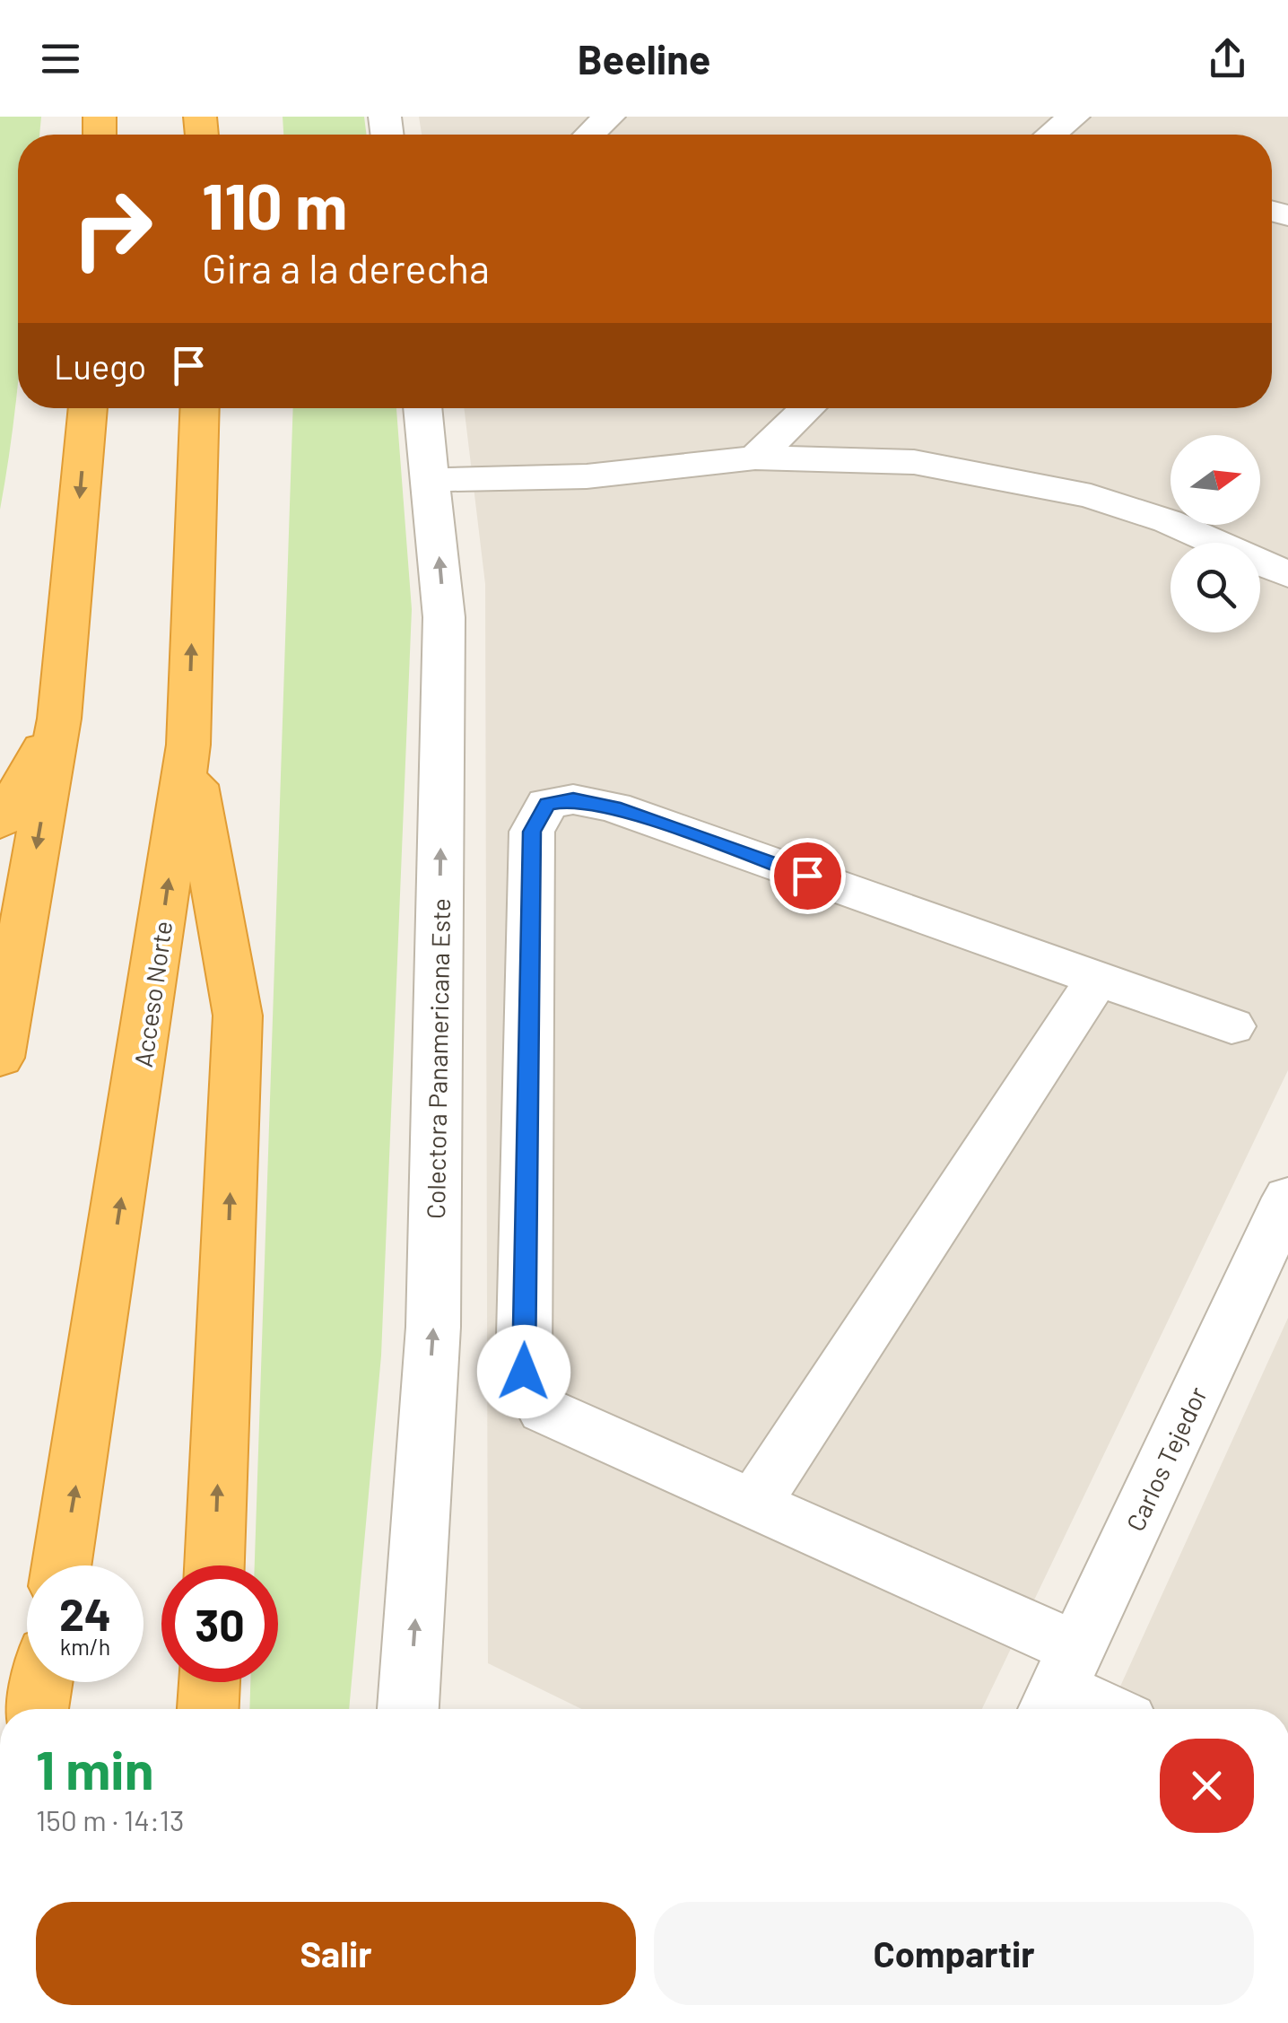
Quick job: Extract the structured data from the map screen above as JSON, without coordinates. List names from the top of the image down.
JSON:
{
  "streets": {
    "highway": ["Acceso Norte"],
    "street": ["Colectora Panamericana Este", "Carlos Tejedor"]
  },
  "one_way": ["Colectora Panamericana Este"],
  "north": "right",
  "page": {
    "header": "Beeline",
    "turn": ["110 m", "Gira a la derecha"],
    "then": "Luego",
    "speed": "24 km/h",
    "limit": "30",
    "heading": ["1 min", "150 m · 14:13"],
    "buttons": ["Salir", "Compartir"]
  }
}
